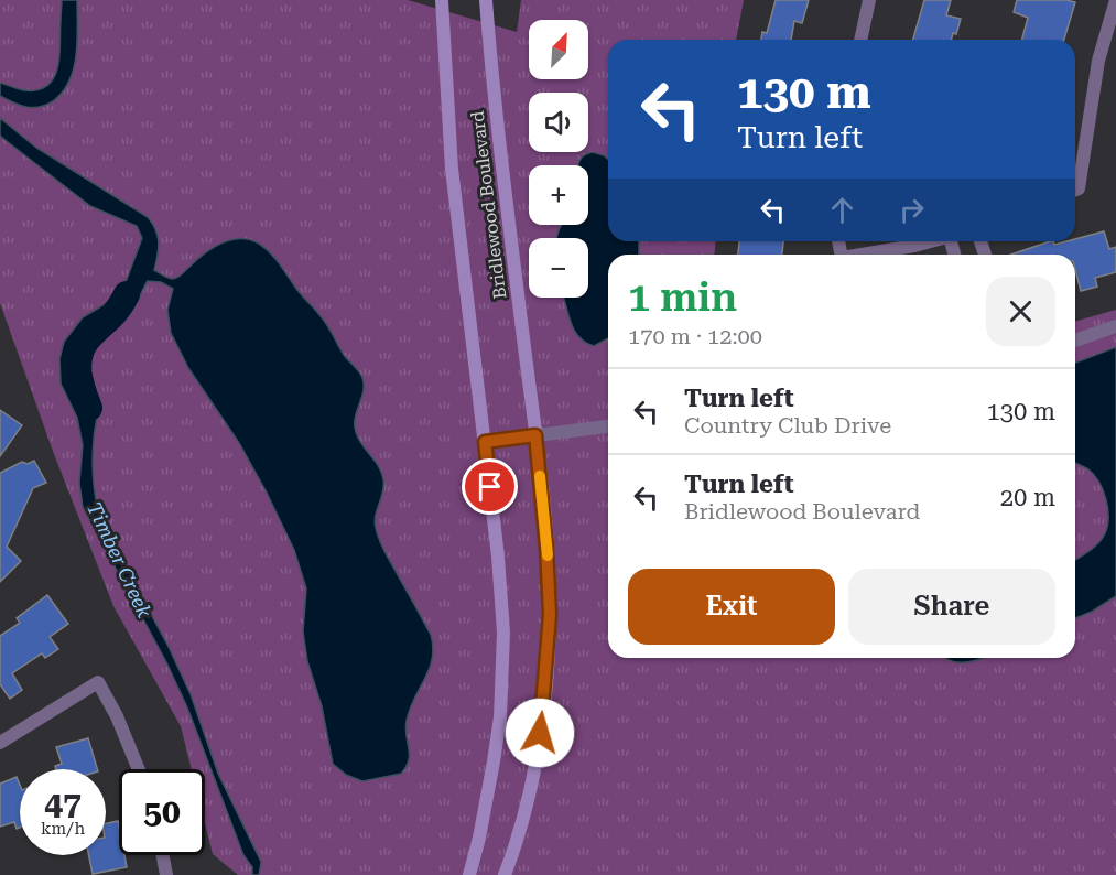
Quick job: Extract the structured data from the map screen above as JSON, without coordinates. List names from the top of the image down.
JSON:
{
  "streets": {
    "main road": ["Bridlewood Boulevard"]
  },
  "water": ["Timber Creek"],
  "north": "top right",
  "page": {
    "map_buttons": ["+", "−"],
    "turn": ["130 m", "Turn left"],
    "heading": ["1 min", "170 m · 12:00"],
    "list": [
      {
        "name": "Turn left",
        "note": "Country Club Drive",
        "value": "130 m"
      },
      {
        "name": "Turn left",
        "note": "Bridlewood Boulevard",
        "value": "20 m"
      }
    ],
    "buttons": ["Exit", "Share"],
    "speed": "47 km/h",
    "limit": "50"
  }
}
